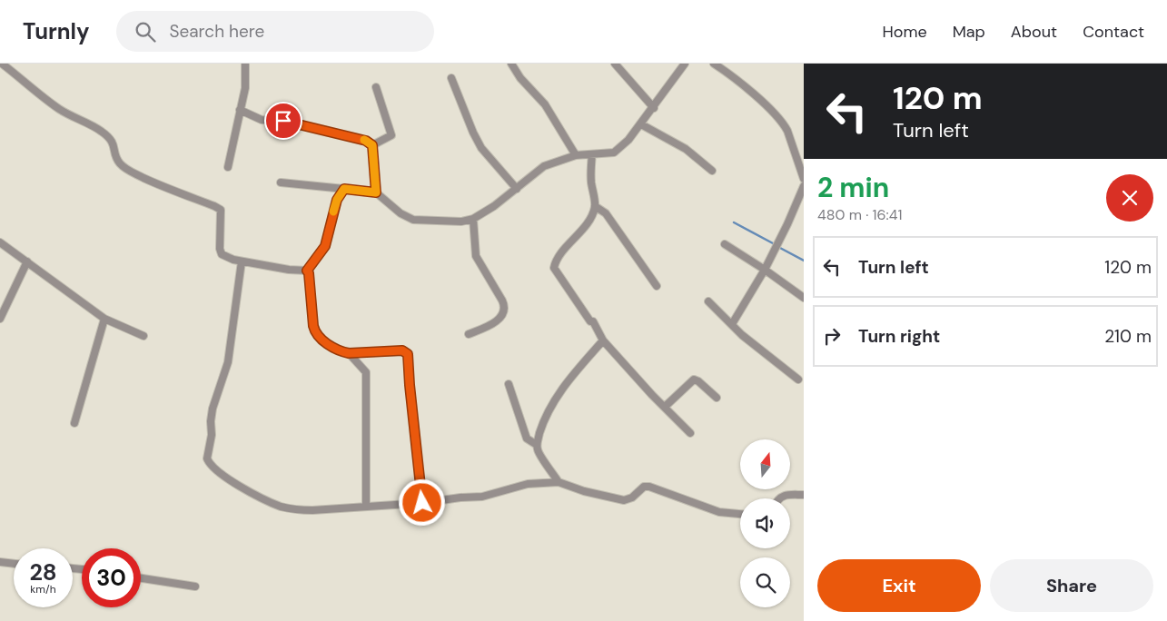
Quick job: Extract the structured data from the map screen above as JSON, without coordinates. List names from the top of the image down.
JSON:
{
  "north": "top",
  "page": {
    "header": "Turnly",
    "search": "Search here",
    "nav": [
      "Home",
      "Map",
      "About",
      "Contact"
    ],
    "turn": ["120 m", "Turn left"],
    "heading": ["2 min", "480 m · 16:41"],
    "list": [
      {
        "name": "Turn left",
        "value": "120 m"
      },
      {
        "name": "Turn right",
        "value": "210 m"
      }
    ],
    "speed": "28 km/h",
    "limit": "30",
    "buttons": ["Exit", "Share"]
  }
}
